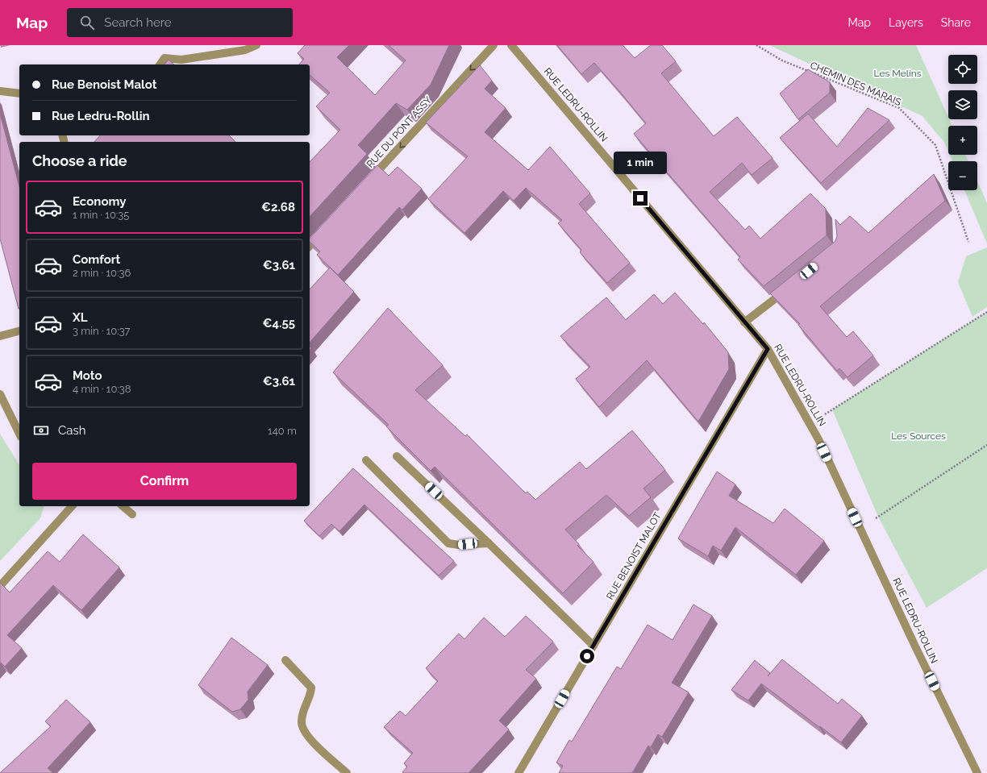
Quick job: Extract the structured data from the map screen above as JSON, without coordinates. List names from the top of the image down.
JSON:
{
  "streets": {
    "street": ["RUE LEDRU-ROLLIN", "RUE DU PONT ASSY", "RUE BENOIST MALOT"],
    "path": ["CHEMIN DES MARAIS"]
  },
  "crossings": [
    ["RUE LEDRU-ROLLIN", "RUE BENOIST MALOT"]
  ],
  "one_way": ["RUE DU PONT ASSY"],
  "parks": ["Les Melins", "Les Sources"],
  "page": {
    "header": "Map",
    "search": "Search here",
    "nav": ["Map", "Layers", "Share"],
    "map_buttons": ["+", "−"],
    "banner": ["Rue Benoist Malot", "Rue Ledru-Rollin"],
    "heading": "Choose a ride",
    "bubble": "1 min",
    "list": [
      {
        "name": "Economy",
        "note": "1 min · 10:35",
        "value": "€2.68"
      },
      {
        "name": "Comfort",
        "note": "2 min · 10:36",
        "value": "€3.61"
      },
      {
        "name": "XL",
        "note": "3 min · 10:37",
        "value": "€4.55"
      },
      {
        "name": "Moto",
        "note": "4 min · 10:38",
        "value": "€3.61"
      }
    ],
    "pay": ["Cash", "140 m"],
    "buttons": "Confirm"
  }
}
